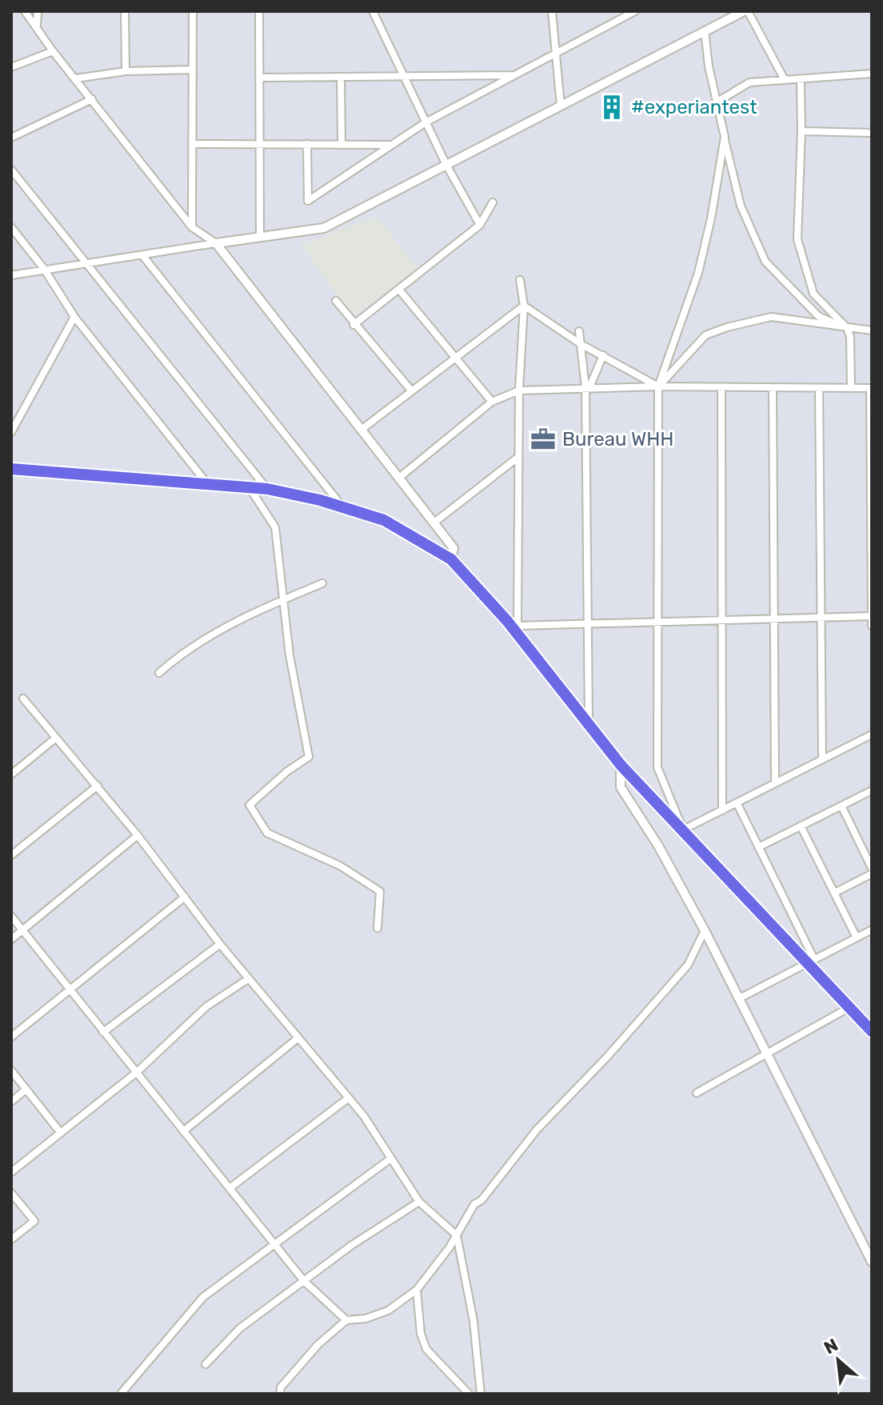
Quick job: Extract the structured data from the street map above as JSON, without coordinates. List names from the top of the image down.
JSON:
{
  "places": {
    "building": ["#experiantest"],
    "office": ["Bureau WHH"]
  },
  "north": "top left"
}
